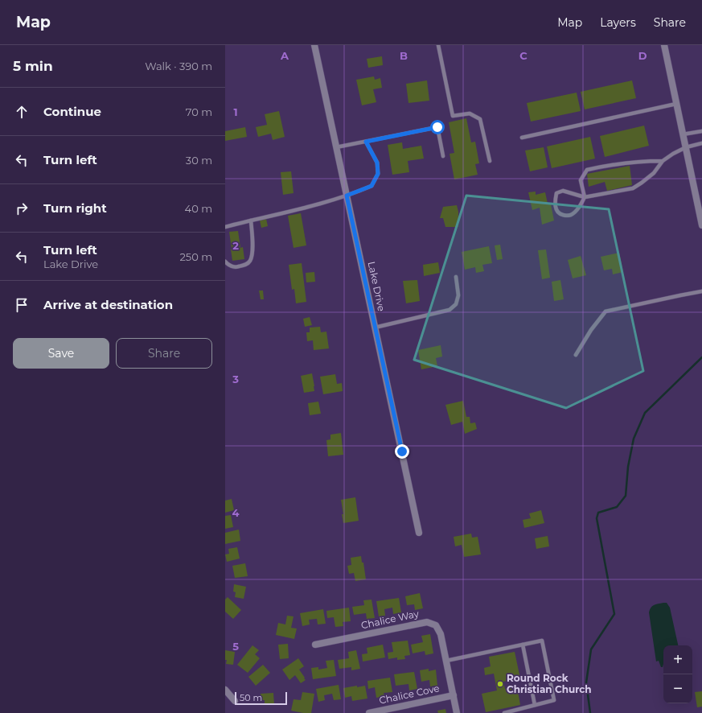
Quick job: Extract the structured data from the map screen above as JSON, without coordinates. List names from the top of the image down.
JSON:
{
  "streets": {
    "street": ["Lake Drive", "Chalice Way", "Chalice Cove"]
  },
  "crossings": [
    ["Chalice Way", "Chalice Cove"]
  ],
  "places": ["Round Rock Christian Church"],
  "scale_bar": "50 m",
  "page": {
    "header": "Map",
    "nav": ["Map", "Layers", "Share"],
    "heading": ["5 min", "Walk · 390 m"],
    "list": [
      ["Continue", "70 m"],
      ["Turn left", "30 m"],
      ["Turn right", "40 m"],
      ["Turn left", "Lake Drive", "250 m"],
      "Arrive at destination"
    ],
    "buttons": ["Save", "Share"],
    "map_buttons": ["+", "−"],
    "scale": "50 m"
  },
  "grid": {
    "columns": [
      "A",
      "B",
      "C",
      "D"
    ],
    "rows": [
      "1",
      "2",
      "3",
      "4",
      "5"
    ]
  }
}
